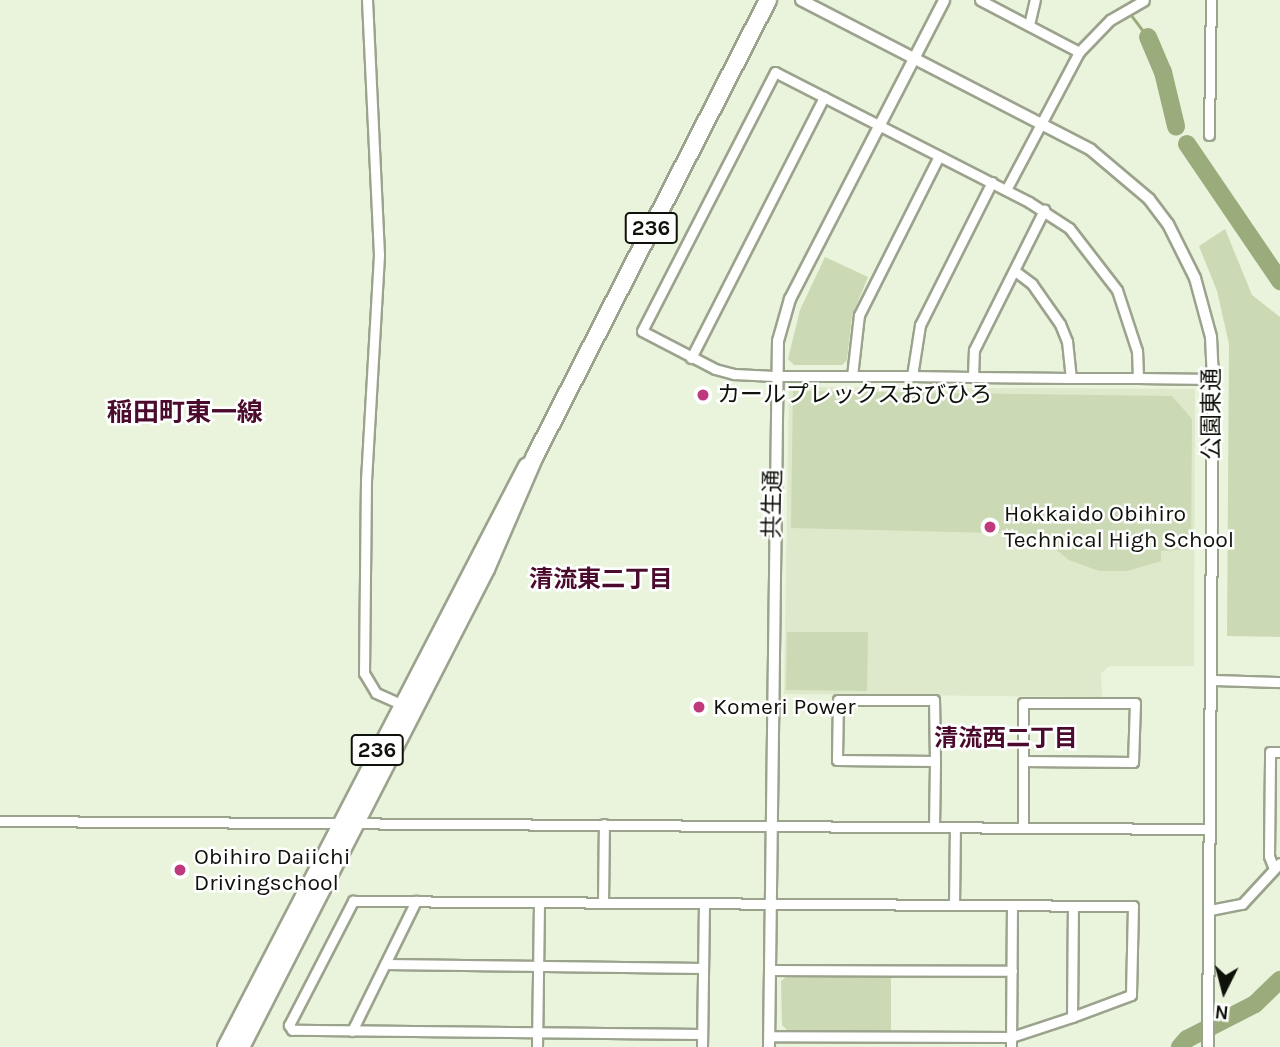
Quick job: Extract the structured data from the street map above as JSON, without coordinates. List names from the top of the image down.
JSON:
{
  "streets": {
    "highway": ["236"],
    "street": ["公園東通", "共生通"]
  },
  "crossings": [
    ["公園東通", "共生通"]
  ],
  "districts": ["稲田町東一線", "清流東二丁目", "清流西二丁目"],
  "places": [
    "カールプレックスおびひろ",
    "Hokkaido Obihiro Technical High School",
    "Komeri Power",
    "Obihiro Daiichi Drivingschool"
  ],
  "north": "bottom"
}
